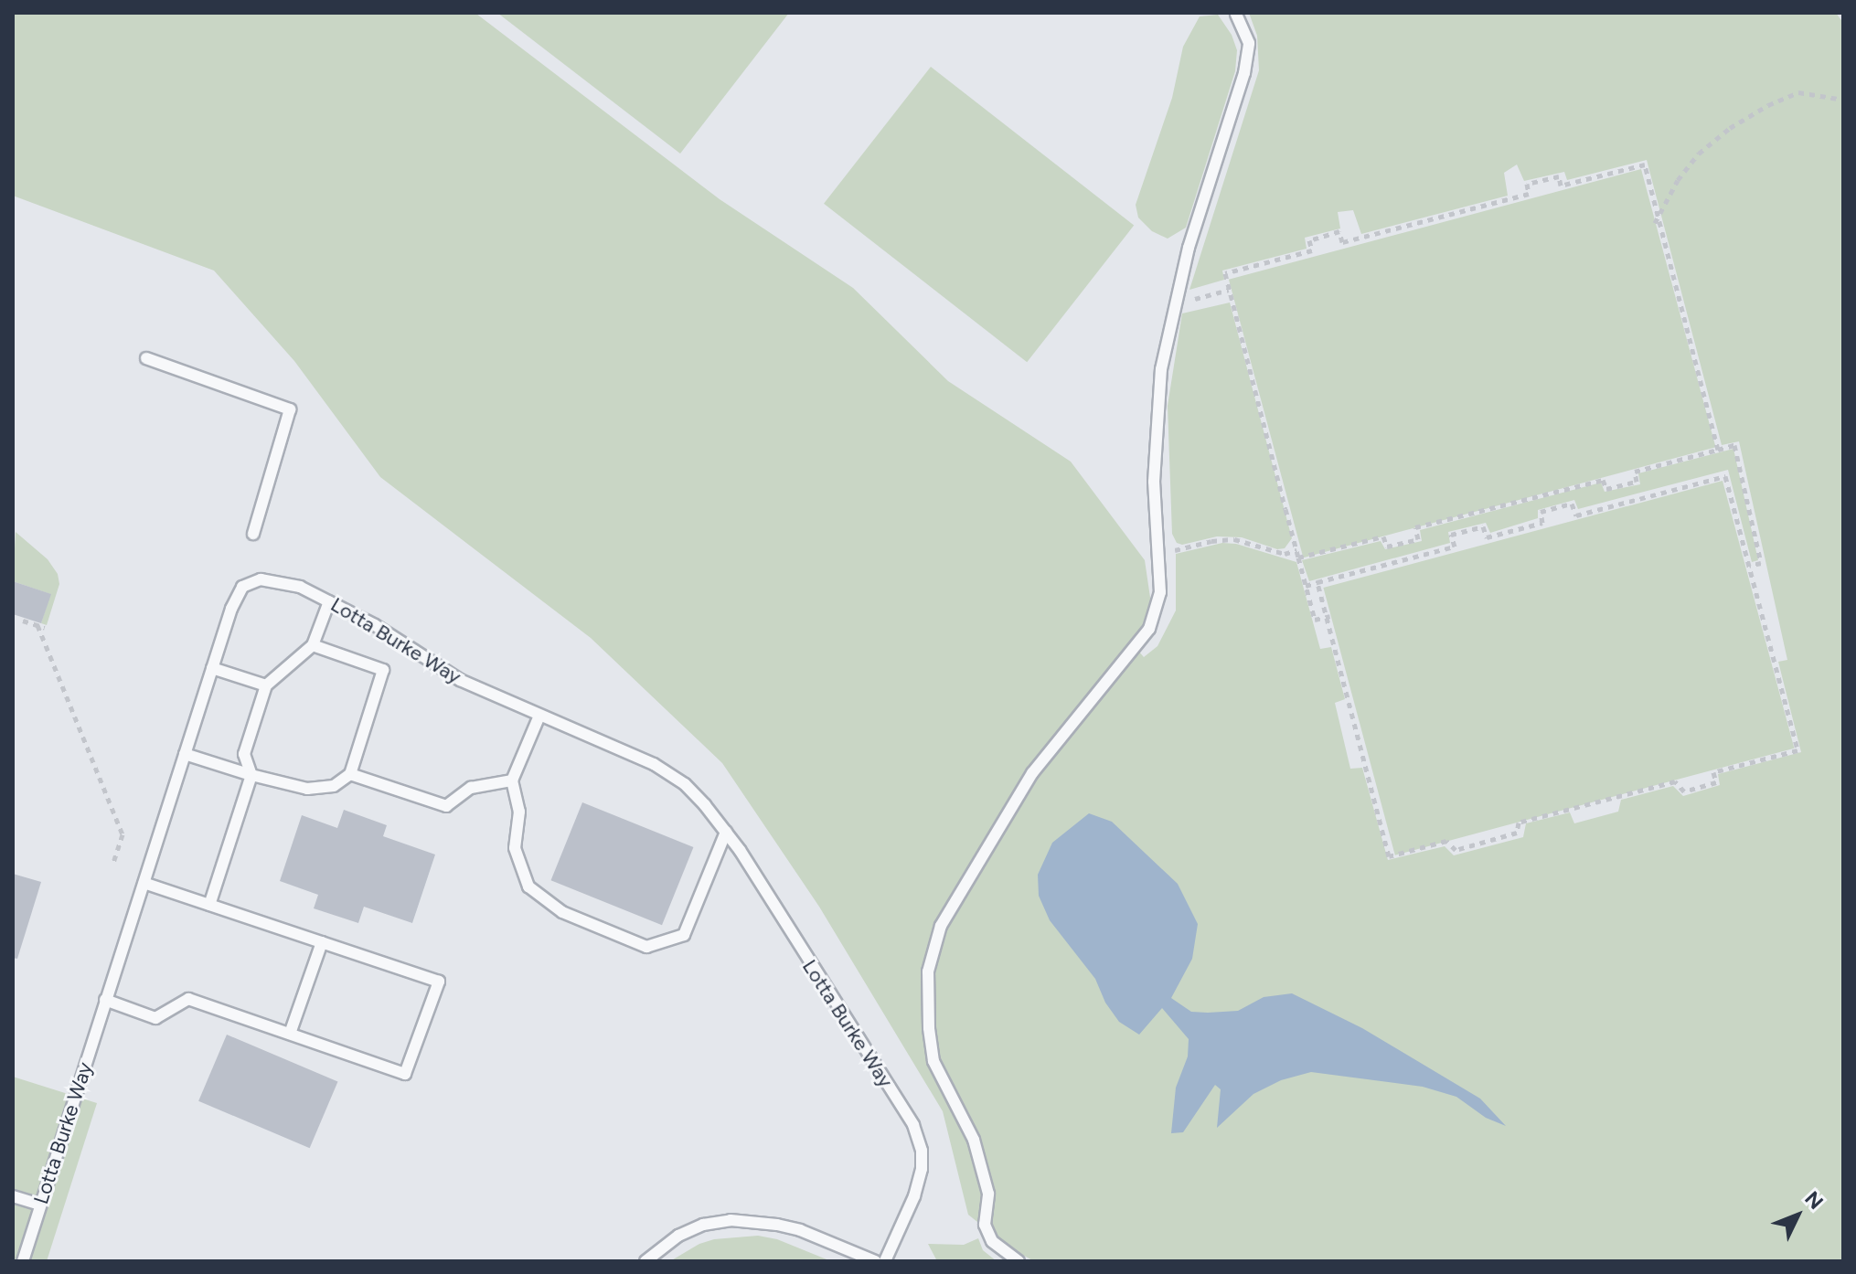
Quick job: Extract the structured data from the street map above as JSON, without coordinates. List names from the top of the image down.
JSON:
{
  "streets": {
    "lane": ["Lotta Burke Way"]
  },
  "north": "top right"
}
